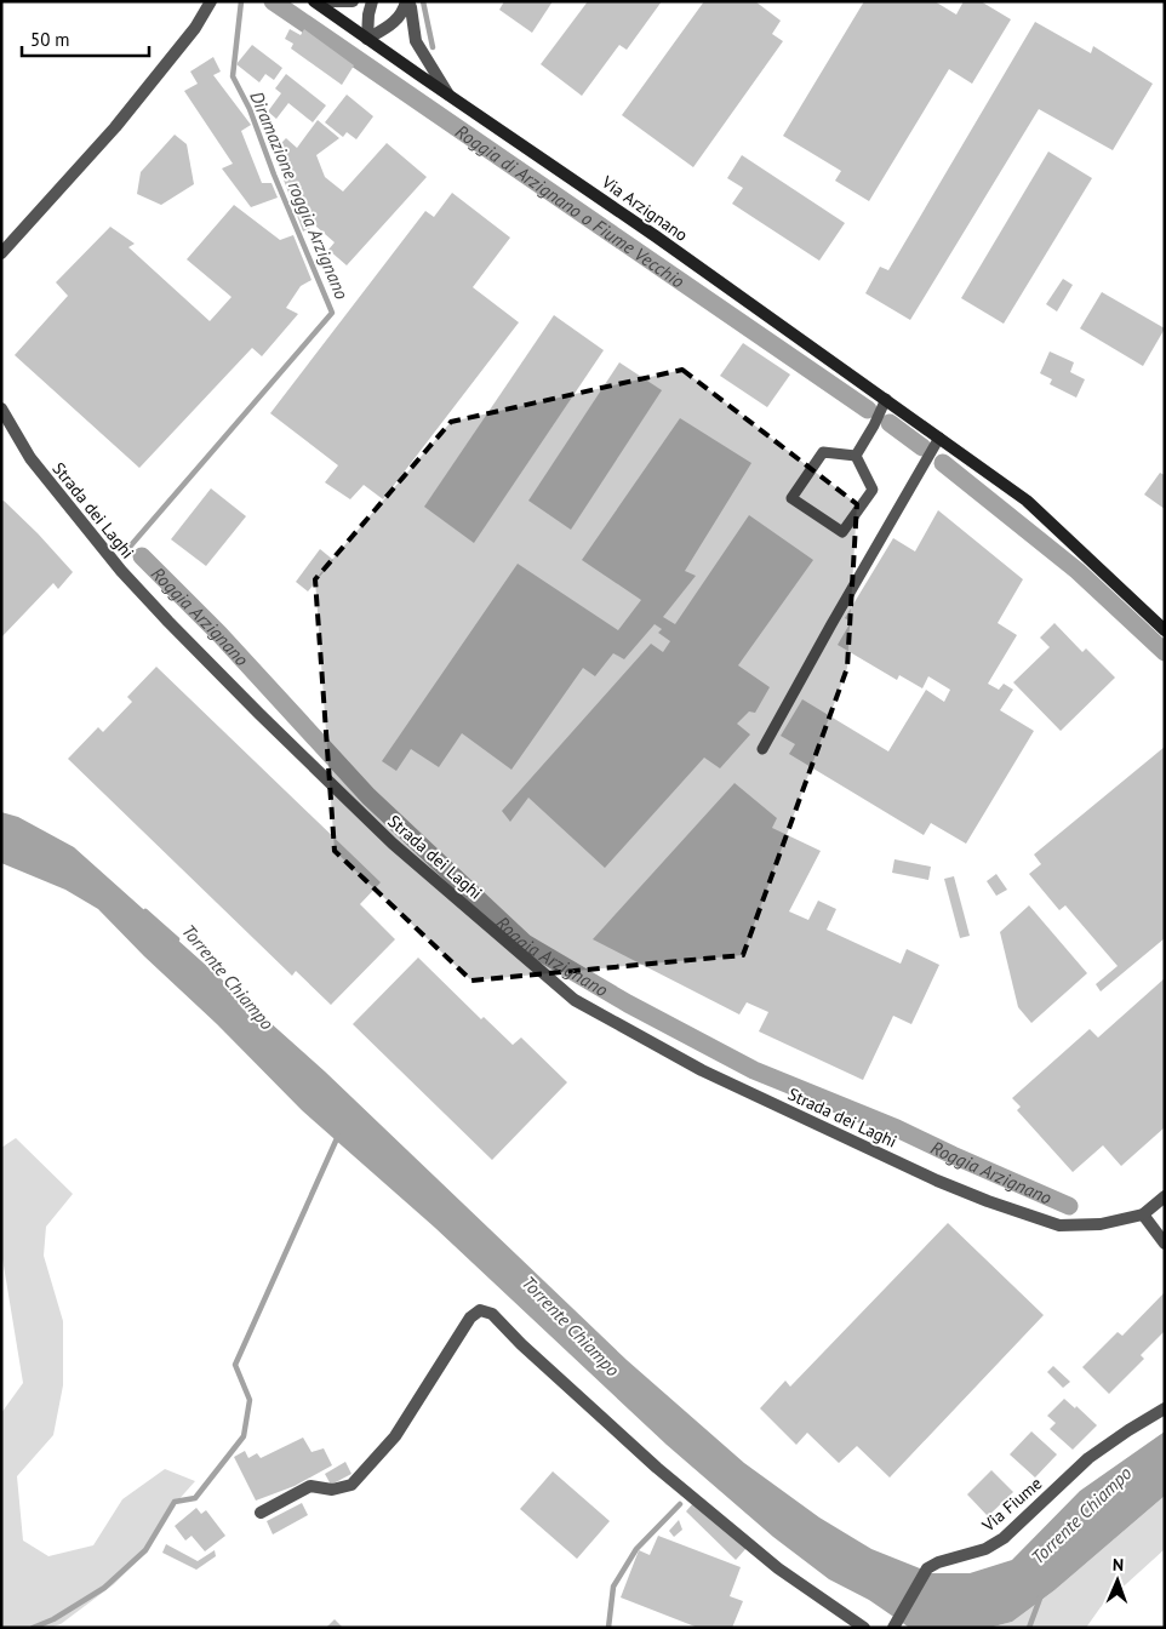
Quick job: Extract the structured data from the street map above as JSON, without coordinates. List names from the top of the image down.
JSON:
{
  "streets": {
    "main road": ["Via Arzignano"],
    "street": ["Strada dei Laghi", "Via Fiume"]
  },
  "water": [
    "Diramazione roggia Arzignano",
    "Roggia di Arzignano o Fiume Vecchio",
    "Roggia Arzignano",
    "Torrente Chiampo"
  ],
  "scale_bar": "50 m",
  "north": "top"
}
